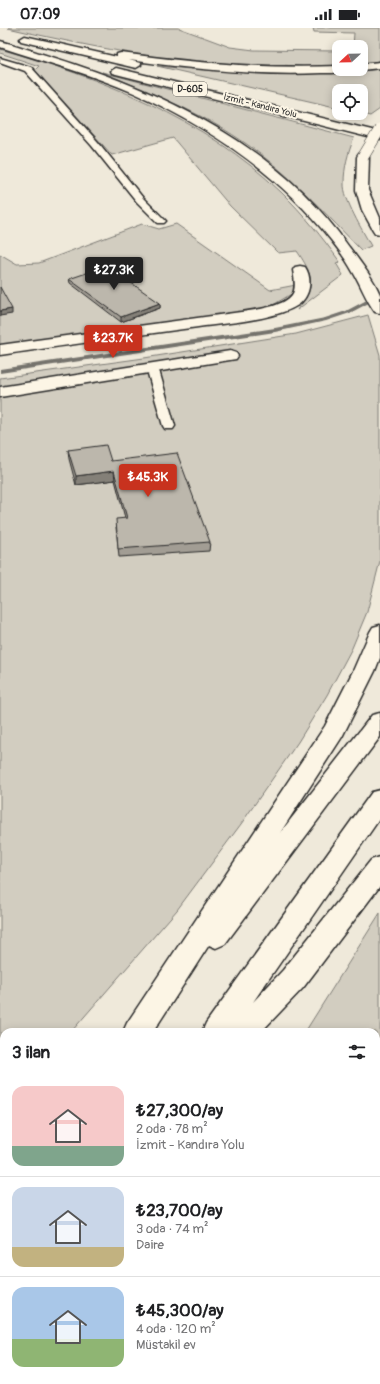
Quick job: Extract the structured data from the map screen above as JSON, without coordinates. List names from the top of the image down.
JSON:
{
  "streets": {
    "main road": ["D-605", "İzmit - Kandıra Yolu"]
  },
  "north": "left",
  "page": {
    "status": "07:09",
    "price": ["₺27.3K", "₺23.7K", "₺45.3K"],
    "heading": "3 ilan",
    "list": [
      {
        "name": "₺27,300/ay",
        "note": "2 oda · 78 m² · İzmit - Kandıra Yolu"
      },
      {
        "name": "₺23,700/ay",
        "note": "3 oda · 74 m² · Daire"
      },
      {
        "name": "₺45,300/ay",
        "note": "4 oda · 120 m² · Müstakil ev"
      }
    ]
  }
}
